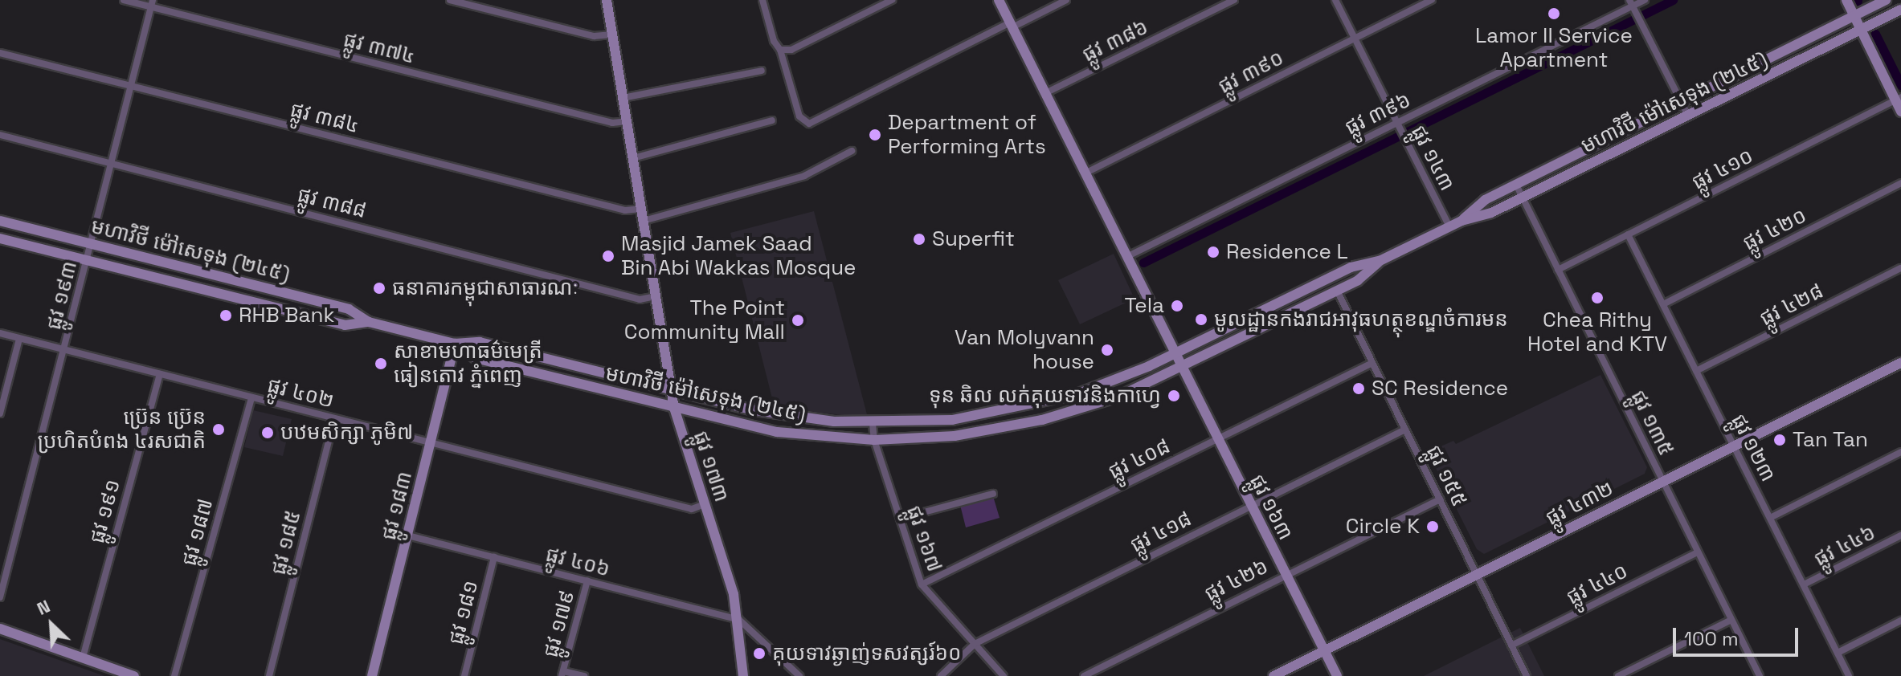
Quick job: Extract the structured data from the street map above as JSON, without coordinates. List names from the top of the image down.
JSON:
{
  "streets": {
    "main road": [
      "មហាវិថី ម៉ៅសេទុង (២៤៥)",
      "ផ្លូវ ១៧៣",
      "ផ្លូវ ៤៣២",
      "ផ្លូវ ១៨៣",
      "ផ្លូវ ១៦៣"
    ],
    "street": [
      "ផ្លូវ ៣៨៦",
      "ផ្លូវ ៣៧៤",
      "ផ្លូវ ៣៩០",
      "ផ្លូវ ៣៩៦",
      "ផ្លូវ ៣៨៤",
      "ផ្លូវ ១៤៣",
      "ផ្លូវ ៤១០",
      "ផ្លូវ ៣៨៨",
      "ផ្លូវ ៤២០",
      "ផ្លូវ ១៩៣",
      "ផ្លូវ ៤២៨",
      "ផ្លូវ ៤០២",
      "ផ្លូវ ១៣៥",
      "ផ្លូវ ១២៣",
      "ផ្លូវ ៤០៨",
      "ផ្លូវ ១៥៥",
      "ផ្លូវ ១៩១",
      "ផ្លូវ ១៨៧",
      "ផ្លូវ ៤១៨",
      "ផ្លូវ ១៦៧",
      "ផ្លូវ ១៨៥",
      "ផ្លូវ ៤៤៦",
      "ផ្លូវ ៤០៦",
      "ផ្លូវ ៤២៦",
      "ផ្លូវ ៤៤០",
      "ផ្លូវ ១៨១",
      "ផ្លូវ ១៧៩"
    ]
  },
  "crossings": [
    ["ផ្លូវ ៣៨៦", "ផ្លូវ ១៦៣"],
    ["ផ្លូវ ៣៧៤", "ផ្លូវ ១៩៣"],
    ["ផ្លូវ ៣៧៤", "ផ្លូវ ១៧៣"],
    ["ផ្លូវ ៣៩០", "ផ្លូវ ១៤៣"],
    ["ផ្លូវ ៣៩០", "ផ្លូវ ១៦៣"],
    ["មហាវិថី ម៉ៅសេទុង (២៤៥)", "ផ្លូវ ១៤៣"],
    ["មហាវិថី ម៉ៅសេទុង (២៤៥)", "ផ្លូវ ១៩៣"],
    ["មហាវិថី ម៉ៅសេទុង (២៤៥)", "ផ្លូវ ១៣៥"],
    ["មហាវិថី ម៉ៅសេទុង (២៤៥)", "ផ្លូវ ១៧៣"],
    ["មហាវិថី ម៉ៅសេទុង (២៤៥)", "ផ្លូវ ១៥៥"],
    ["មហាវិថី ម៉ៅសេទុង (២៤៥)", "ផ្លូវ ១៨៣"],
    ["មហាវិថី ម៉ៅសេទុង (២៤៥)", "ផ្លូវ ១៦៣"],
    ["មហាវិថី ម៉ៅសេទុង (២៤៥)", "ផ្លូវ ១៦៧"],
    ["ផ្លូវ ៣៩៦", "ផ្លូវ ១៤៣"],
    ["ផ្លូវ ៣៩៦", "ផ្លូវ ១៦៣"],
    ["ផ្លូវ ៣៨៤", "ផ្លូវ ១៩៣"],
    ["ផ្លូវ ៣៨៤", "ផ្លូវ ១៧៣"],
    ["ផ្លូវ ៤១០", "ផ្លូវ ១៣៥"],
    ["ផ្លូវ ៤១០", "ផ្លូវ ១២៣"],
    ["ផ្លូវ ៣៨៨", "ផ្លូវ ១៩៣"],
    ["ផ្លូវ ៣៨៨", "ផ្លូវ ១៧៣"],
    ["ផ្លូវ ៤២០", "ផ្លូវ ១២៣"],
    ["ផ្លូវ ១៩៣", "ផ្លូវ ៤០២"],
    ["ផ្លូវ ៤២៨", "ផ្លូវ ១២៣"],
    ["ផ្លូវ ៤០២", "ផ្លូវ ១៧៣"],
    ["ផ្លូវ ៤០២", "ផ្លូវ ១៨៣"],
    ["ផ្លូវ ៤០២", "ផ្លូវ ១៩១"],
    ["ផ្លូវ ៤០២", "ផ្លូវ ១៨៧"],
    ["ផ្លូវ ៤០២", "ផ្លូវ ១៨៥"],
    ["ផ្លូវ ១៣៥", "ផ្លូវ ៤៣២"],
    ["ផ្លូវ ១៣៥", "ផ្លូវ ៤៤០"],
    ["ផ្លូវ ១២៣", "ផ្លូវ ៤៣២"],
    ["ផ្លូវ ១២៣", "ផ្លូវ ៤៤៦"],
    ["ផ្លូវ ៤០៨", "ផ្លូវ ១៥៥"],
    ["ផ្លូវ ៤០៨", "ផ្លូវ ១៦៣"],
    ["ផ្លូវ ៤០៨", "ផ្លូវ ១៦៧"],
    ["ផ្លូវ ១៧៣", "ផ្លូវ ៤០៦"],
    ["ផ្លូវ ១៥៥", "ផ្លូវ ៤៣២"],
    ["ផ្លូវ ១៥៥", "ផ្លូវ ៤១៨"],
    ["ផ្លូវ ១៥៥", "ផ្លូវ ៤២៦"],
    ["ផ្លូវ ១៥៥", "ផ្លូវ ៤៤០"],
    ["ផ្លូវ ៤៣២", "ផ្លូវ ១៦៣"],
    ["ផ្លូវ ១៨៣", "ផ្លូវ ៤០៦"],
    ["ផ្លូវ ១៦៣", "ផ្លូវ ៤១៨"],
    ["ផ្លូវ ១៦៣", "ផ្លូវ ៤២៦"],
    ["ផ្លូវ ៤១៨", "ផ្លូវ ១៦៧"],
    ["ផ្លូវ ៤០៦", "ផ្លូវ ១៨១"],
    ["ផ្លូវ ៤០៦", "ផ្លូវ ១៧៩"]
  ],
  "places": [
    "Lamor II Service Apartment",
    "Department of Performing Arts",
    "Superfit",
    "Residence L",
    "Masjid Jamek Saad Bin Abi Wakkas Mosque",
    "ធនាគារកម្ពុជាសាធារណៈ",
    "Chea Rithy Hotel and KTV",
    "Tela",
    "RHB Bank",
    "មូលដ្ឋានកងរាជអាវុធហត្ថុខណ្ឌចំការមន",
    "The Point Community Mall",
    "Van Molyvann house",
    "សាខាមហាធម៌មេត្រី ធៀនតោវ ភ្នំពេញ",
    "SC Residence",
    "ទុន ឆិល លក់គុយទាវនិងកាហ្វេ",
    "ប្រ៊េន ប្រ៊េន ប្រហិតបំពង ៤រសជាតិ",
    "បឋមសិក្សា ភូមិ៧",
    "Tan Tan",
    "Circle K",
    "គុយទាវឆ្ងាញ់ទសវត្សរ៍៦០"
  ],
  "scale_bar": "100 m",
  "north": "top left"
}
